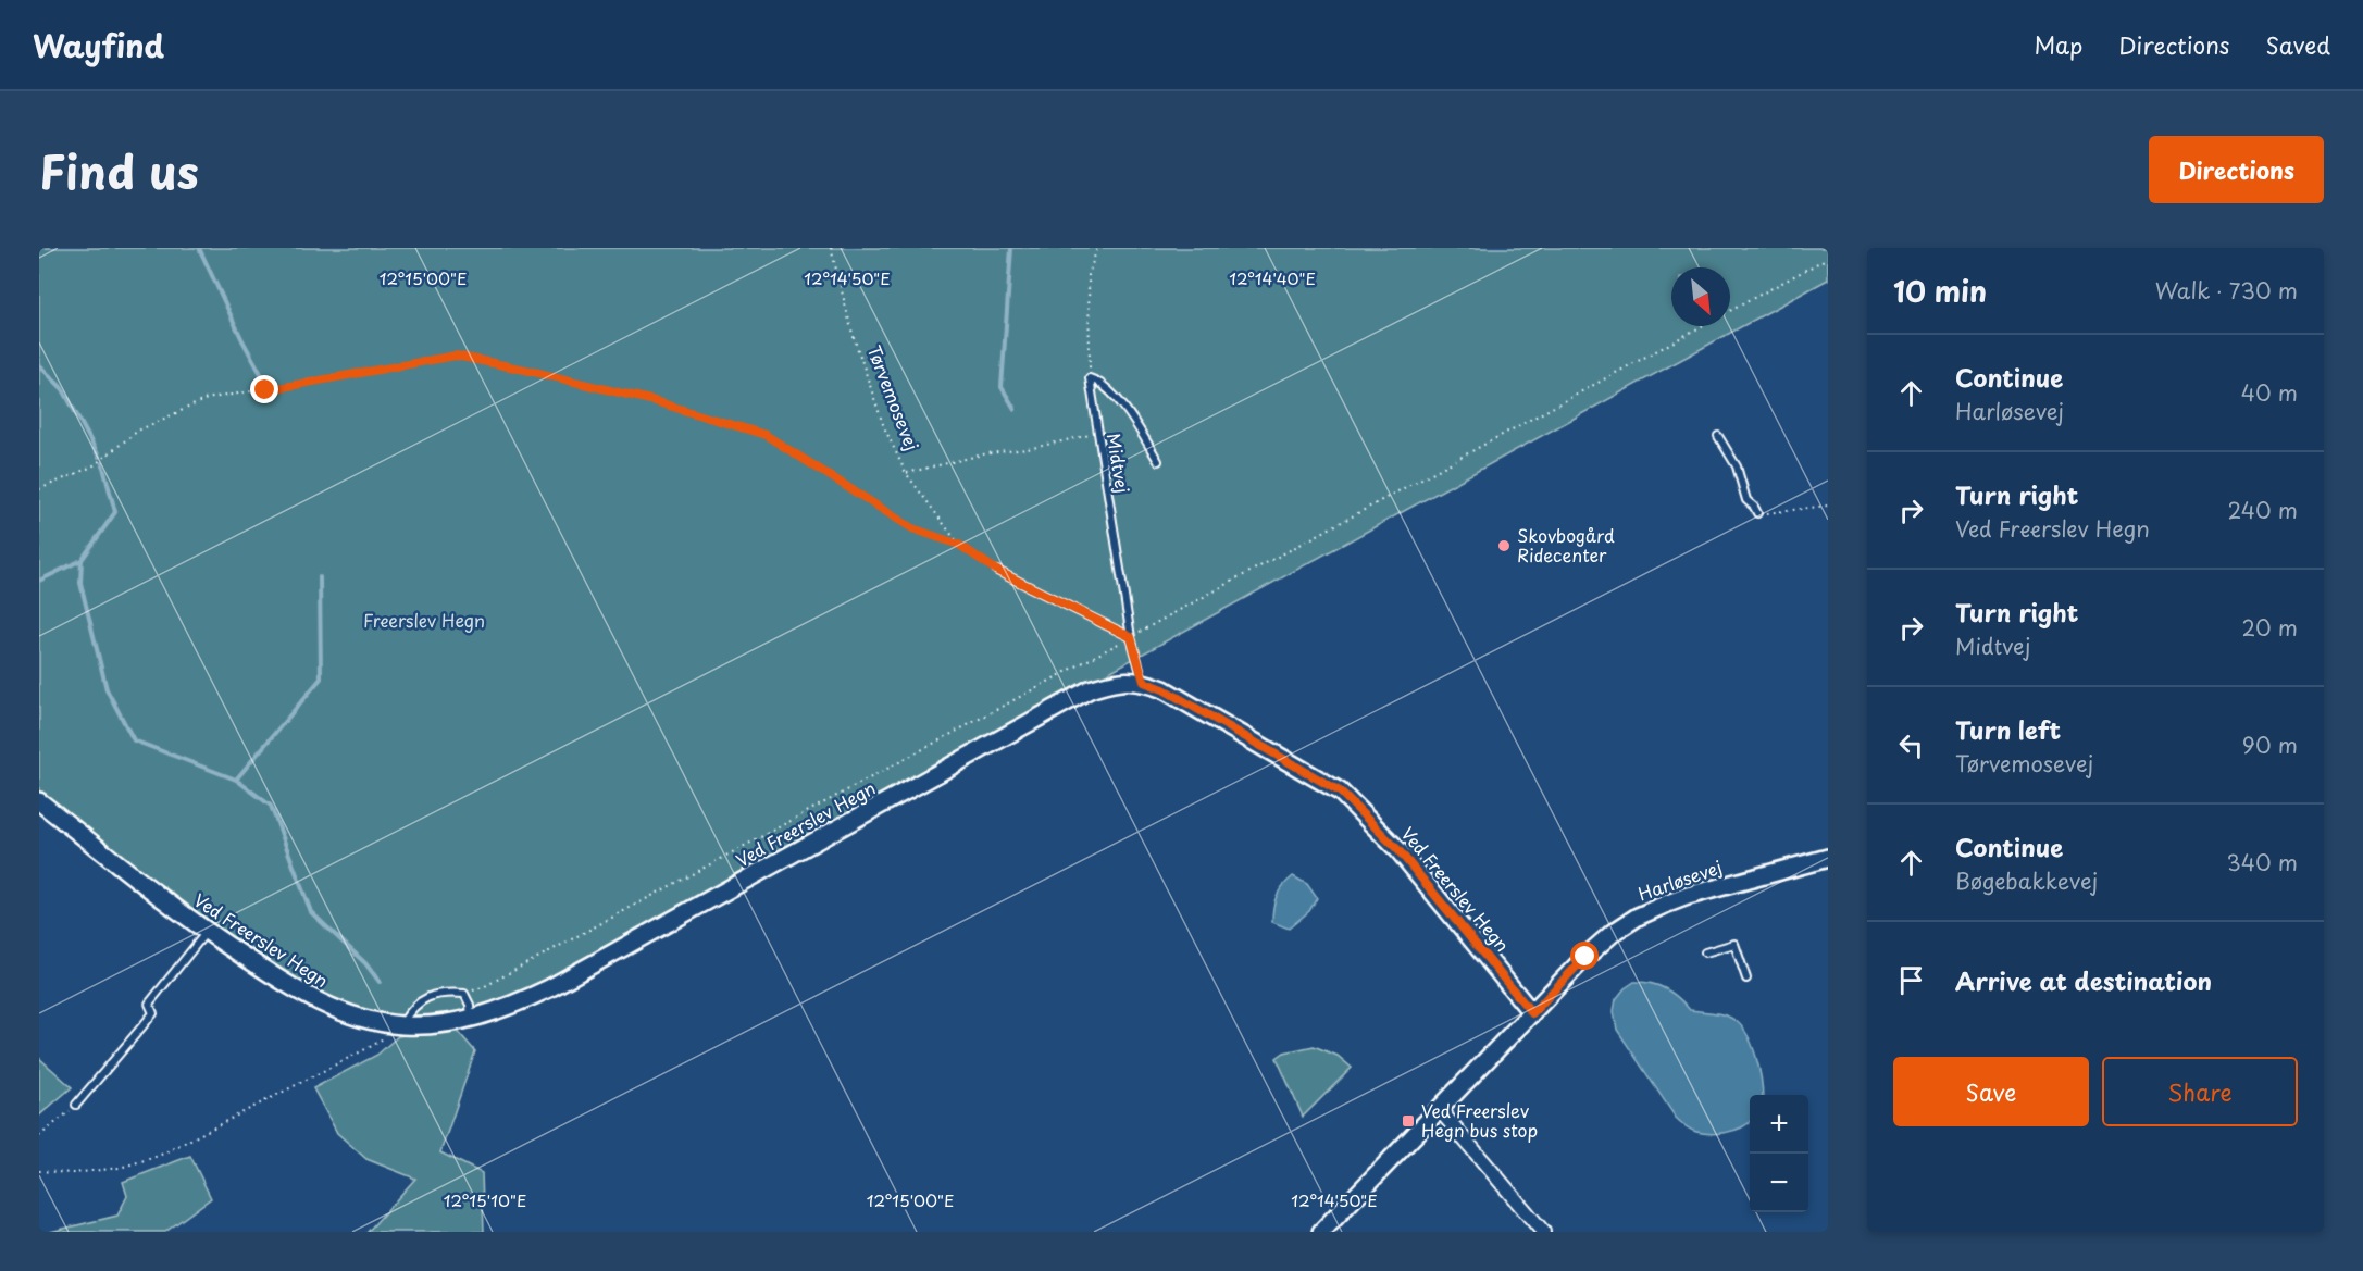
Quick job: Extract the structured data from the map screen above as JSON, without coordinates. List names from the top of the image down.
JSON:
{
  "streets": {
    "street": ["Ved Freerslev Hegn", "Harløsevej"],
    "lane": ["Midtvej"],
    "path": ["Tørvemosevej"]
  },
  "crossings": [
    ["Midtvej", "Ved Freerslev Hegn"],
    ["Ved Freerslev Hegn", "Harløsevej"]
  ],
  "parks": ["Freerslev Hegn"],
  "places": {
    "other": ["Skovbogård Ridecenter"],
    "transit": ["Ved Freerslev Hegn bus stop"]
  },
  "north": "bottom right",
  "page": {
    "header": "Wayfind",
    "nav": ["Map", "Directions", "Saved"],
    "title": "Find us",
    "buttons": [
      "Directions",
      ["Save", "Share"]
    ],
    "heading": ["10 min", "Walk · 730 m"],
    "list": [
      ["Continue", "Harløsevej", "40 m"],
      ["Turn right", "Ved Freerslev Hegn", "240 m"],
      ["Turn right", "Midtvej", "20 m"],
      ["Turn left", "Tørvemosevej", "90 m"],
      ["Continue", "Bøgebakkevej", "340 m"],
      "Arrive at destination"
    ],
    "map_buttons": ["+", "−"]
  },
  "coordinates": [
    "12°15'00\"E",
    "12°14'50\"E",
    "12°14'40\"E",
    "12°15'10\"E"
  ]
}
